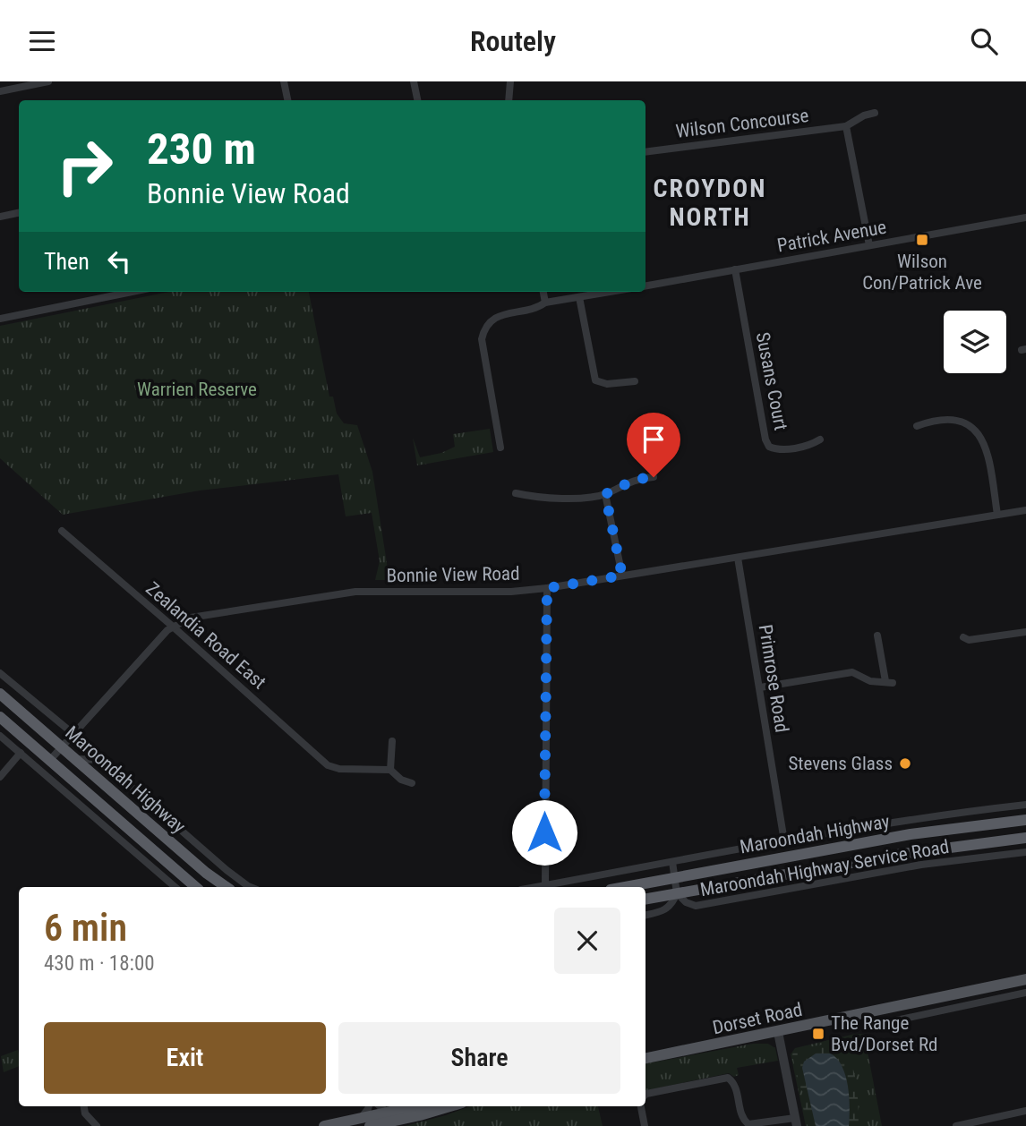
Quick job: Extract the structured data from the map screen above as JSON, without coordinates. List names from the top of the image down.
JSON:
{
  "streets": {
    "highway": ["Maroondah Highway"],
    "main road": ["Dorset Road"],
    "street": [
      "Wilson Concourse",
      "Patrick Avenue",
      "Susans Court",
      "Bonnie View Road",
      "Zealandia Road East",
      "Primrose Road",
      "Maroondah Highway Service Road"
    ]
  },
  "crossings": [
    ["Patrick Avenue", "Susans Court"],
    ["Bonnie View Road", "Zealandia Road East"],
    ["Bonnie View Road", "Primrose Road"],
    ["Bonnie View Road", "Maroondah Highway"],
    ["Primrose Road", "Maroondah Highway Service Road"],
    ["Maroondah Highway", "Maroondah Highway Service Road"]
  ],
  "districts": ["CROYDON NORTH"],
  "parks": ["Warrien Reserve"],
  "places": {
    "transit": ["Wilson Con/Patrick Ave", "The Range Bvd/Dorset Rd"],
    "other": ["Stevens Glass"]
  },
  "page": {
    "header": "Routely",
    "turn": ["230 m", "Bonnie View Road"],
    "then": "Then",
    "heading": ["6 min", "430 m · 18:00"],
    "buttons": ["Exit", "Share"]
  }
}
